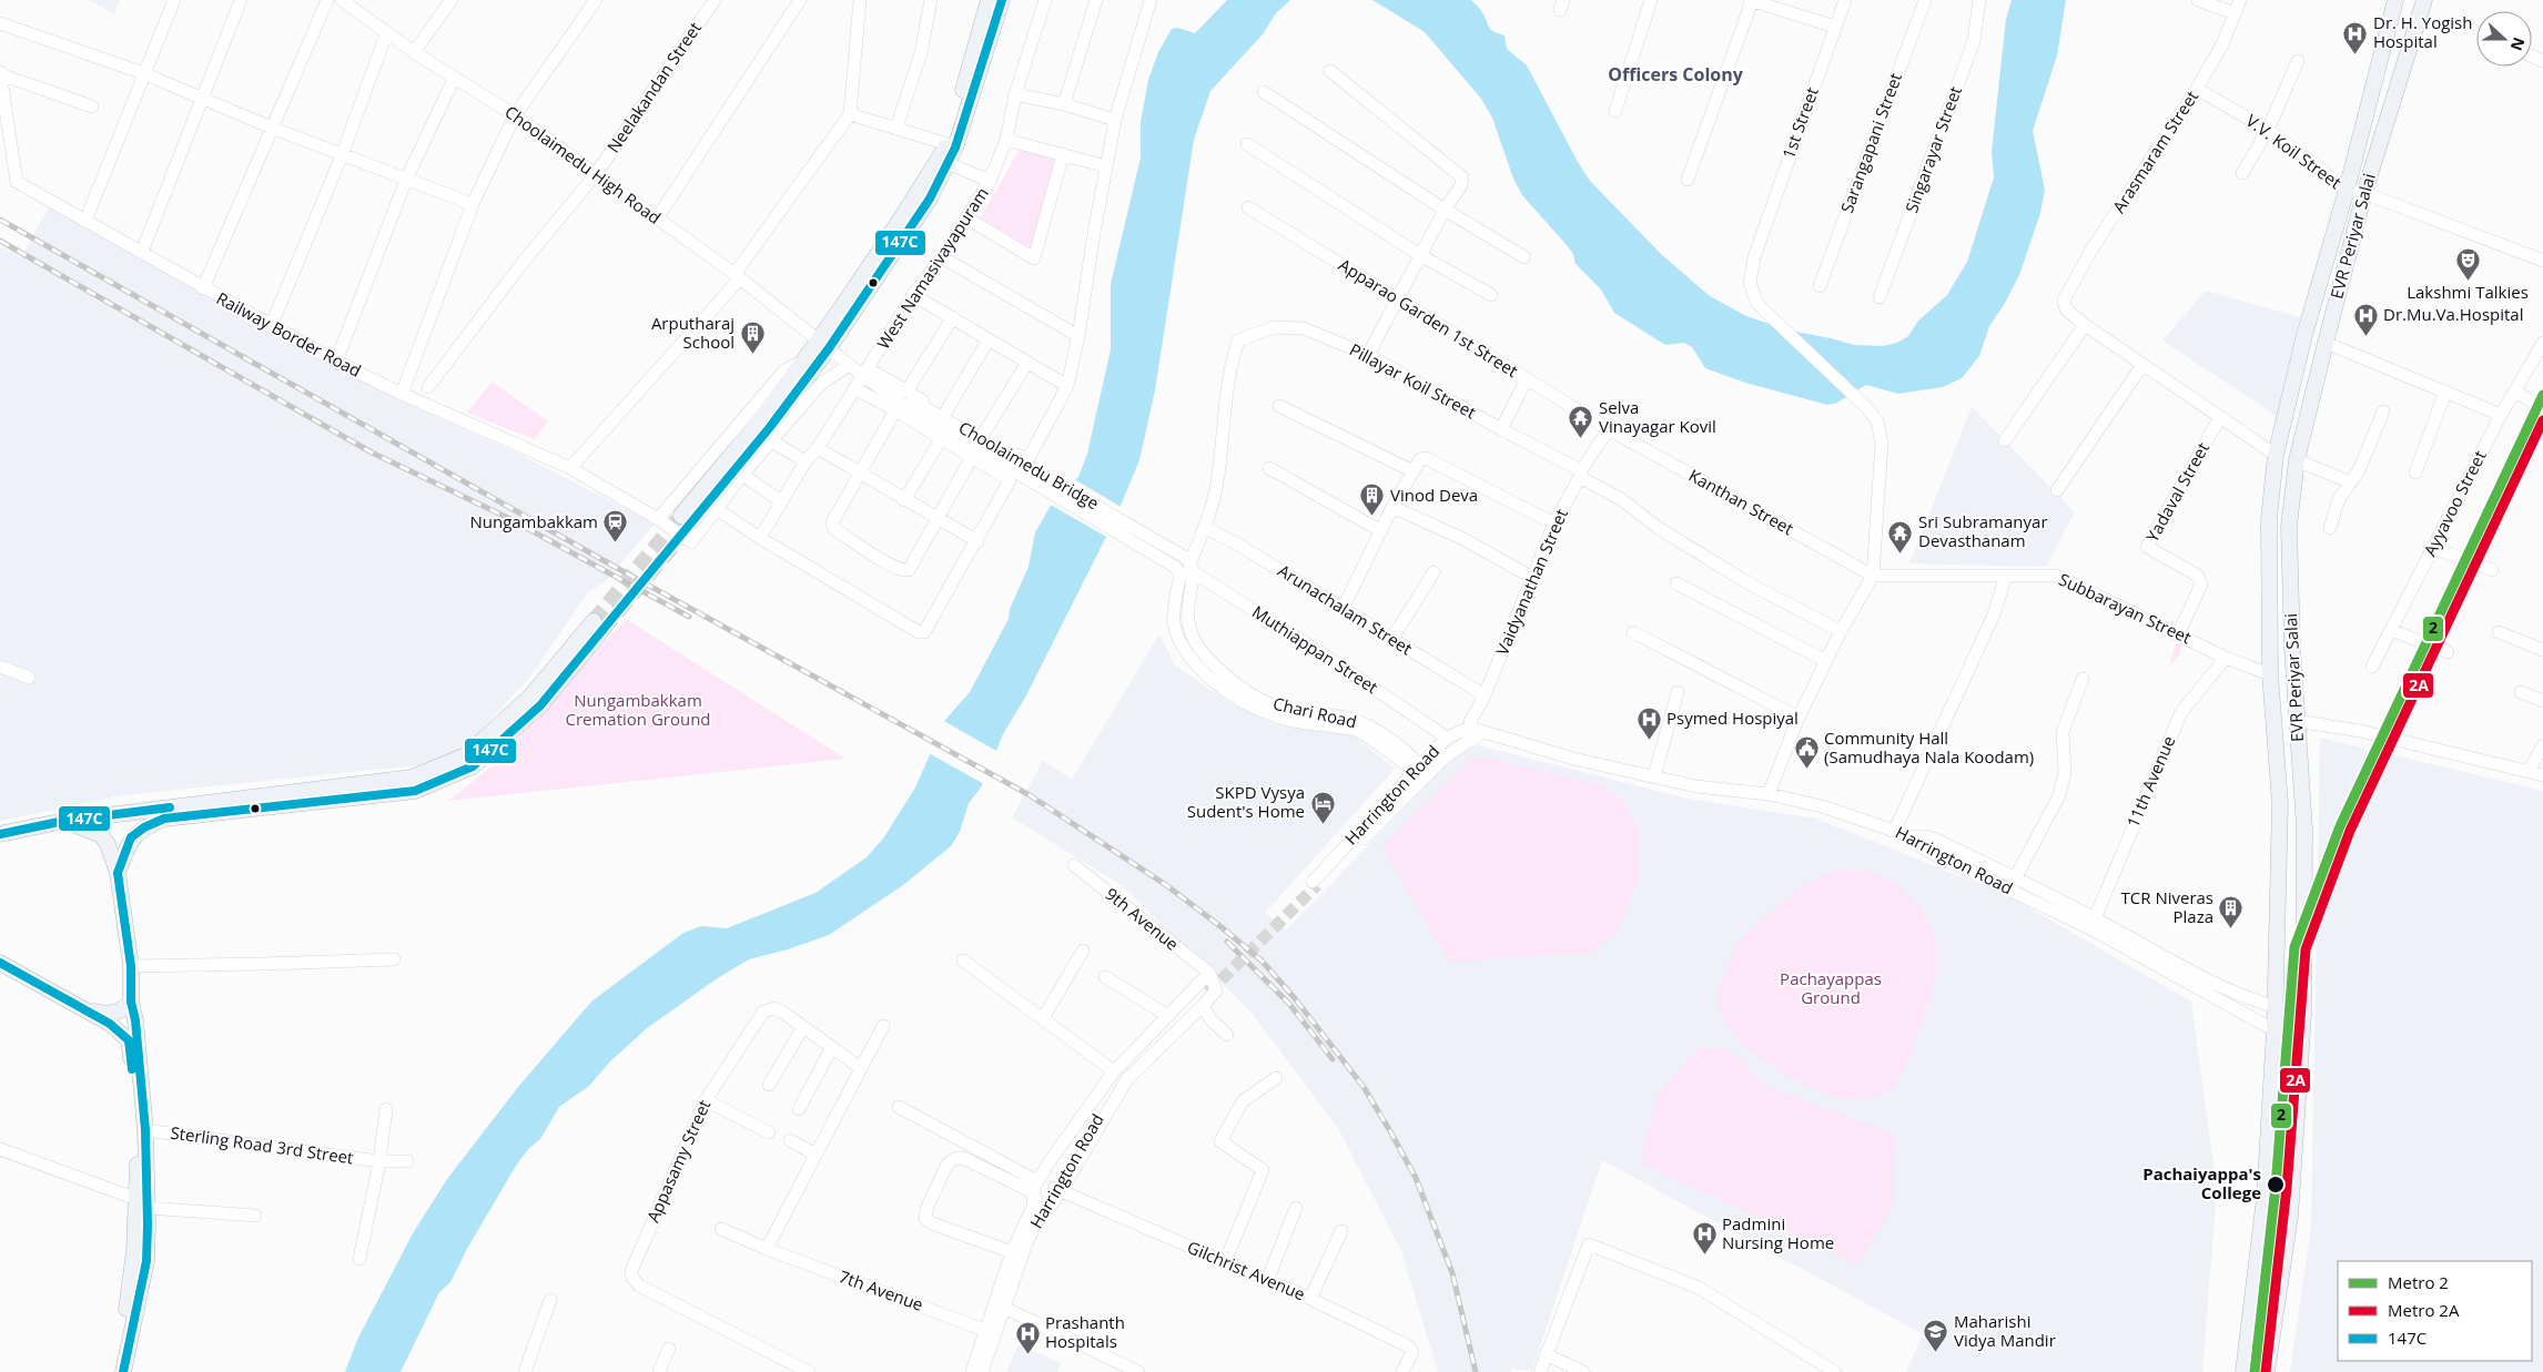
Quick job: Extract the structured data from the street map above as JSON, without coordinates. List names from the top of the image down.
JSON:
{
  "streets": {
    "main road": ["EVR Periyar Salai"],
    "street": [
      "Neelakandan Street",
      "1st Street",
      "Sarangapani Street",
      "Singarayar Street",
      "Arasmaram Street",
      "V.V. Koil Street",
      "Choolaimedu High Road",
      "West Namasivayapuram",
      "Apparao Garden 1st Street",
      "Railway Border Road",
      "Pillayar Koil Street",
      "Choolaimedu Bridge",
      "Yadaval Street",
      "Kanthan Street",
      "Ayyavoo Street",
      "Vaidyanathan Street",
      "Subbarayan Street",
      "Arunachalam Street",
      "Muthiappan Street",
      "Chari Road",
      "11th Avenue",
      "Harrington Road",
      "9th Avenue",
      "Sterling Road 3rd Street",
      "Appasamy Street",
      "Gilchrist Avenue",
      "7th Avenue"
    ]
  },
  "crossings": [
    ["Neelakandan Street", "Choolaimedu High Road"],
    ["1st Street", "Kanthan Street"],
    ["1st Street", "Subbarayan Street"],
    ["Arasmaram Street", "V.V. Koil Street"],
    ["V.V. Koil Street", "EVR Periyar Salai"],
    ["Choolaimedu High Road", "West Namasivayapuram"],
    ["Choolaimedu High Road", "Railway Border Road"],
    ["Choolaimedu High Road", "Choolaimedu Bridge"],
    ["EVR Periyar Salai", "Subbarayan Street"],
    ["Apparao Garden 1st Street", "Kanthan Street"],
    ["Apparao Garden 1st Street", "Vaidyanathan Street"],
    ["Pillayar Koil Street", "Vaidyanathan Street"],
    ["Pillayar Koil Street", "Chari Road"],
    ["Choolaimedu Bridge", "Muthiappan Street"],
    ["Choolaimedu Bridge", "Chari Road"],
    ["Yadaval Street", "Subbarayan Street"],
    ["Kanthan Street", "Vaidyanathan Street"],
    ["Kanthan Street", "Subbarayan Street"],
    ["Vaidyanathan Street", "Arunachalam Street"],
    ["Vaidyanathan Street", "Harrington Road"],
    ["Subbarayan Street", "11th Avenue"],
    ["Arunachalam Street", "Chari Road"],
    ["Muthiappan Street", "Chari Road"],
    ["Muthiappan Street", "Harrington Road"],
    ["Chari Road", "Harrington Road"],
    ["11th Avenue", "Harrington Road"],
    ["Harrington Road", "9th Avenue"],
    ["Harrington Road", "Gilchrist Avenue"],
    ["Harrington Road", "7th Avenue"]
  ],
  "districts": ["Officers Colony"],
  "parks": ["Nungambakkam Cremation Ground", "Pachayappas Ground"],
  "places": {
    "hospital": [
      "Dr. H. Yogish Hospital",
      "Dr.Mu.Va.Hospital",
      "Psymed Hospiyal",
      "Padmini Nursing Home",
      "Prashanth Hospitals"
    ],
    "theatre": ["Lakshmi Talkies"],
    "building": ["Arputharaj School", "Vinod Deva", "TCR Niveras Plaza"],
    "temple": ["Selva Vinayagar Kovil", "Sri Subramanyar Devasthanam"],
    "station": ["Nungambakkam"],
    "public building": ["Community Hall (Samudhaya Nala Koodam)"],
    "hotel": ["SKPD Vysya Sudent's Home"],
    "other": ["Pachaiyappa's College"],
    "school or university": ["Maharishi Vidya Mandir"]
  },
  "lines": ["transit line 147C", "metro line 2", "metro line 2A"],
  "legend": ["Metro 2", "Metro 2A", "147C"],
  "north": "right"
}
